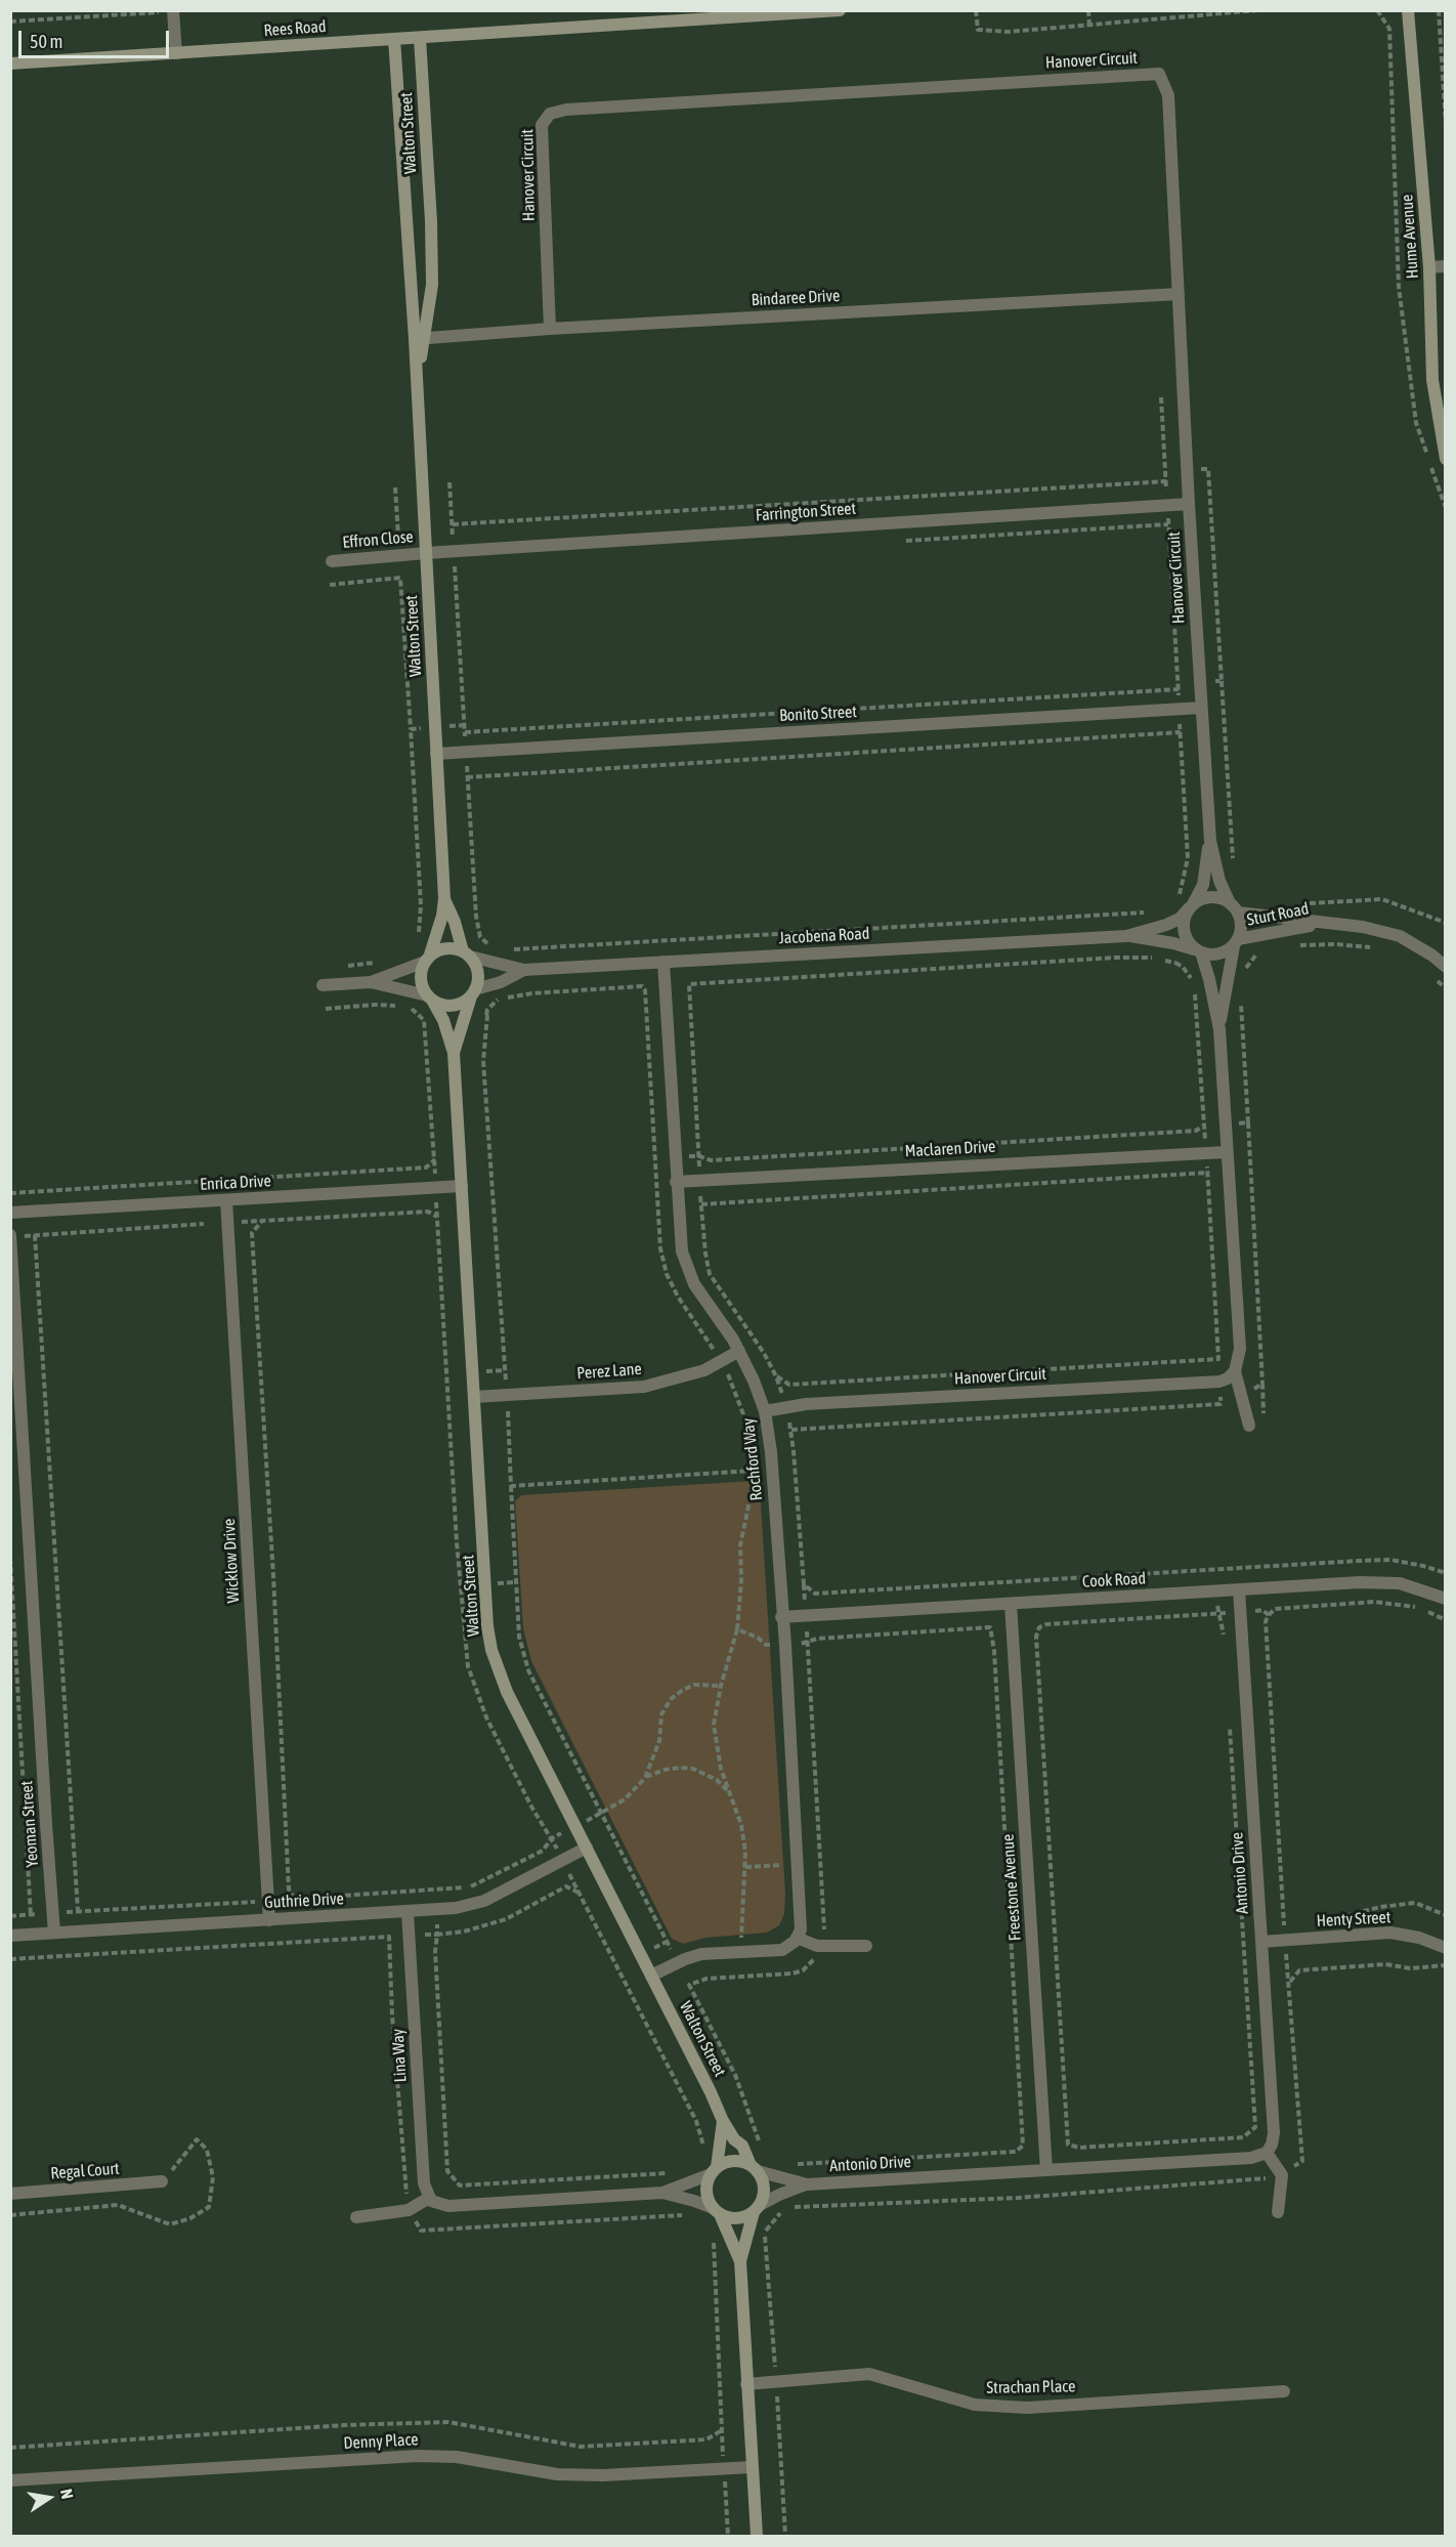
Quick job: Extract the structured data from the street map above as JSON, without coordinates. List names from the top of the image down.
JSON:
{
  "streets": {
    "street": [
      "Rees Road",
      "Hanover Circuit",
      "Walton Street",
      "Hume Avenue",
      "Bindaree Drive",
      "Farrington Street",
      "Effron Close",
      "Bonito Street",
      "Sturt Road",
      "Jacobena Road",
      "Maclaren Drive",
      "Enrica Drive",
      "Perez Lane",
      "Rochford Way",
      "Wicklow Drive",
      "Cook Road",
      "Yeoman Street",
      "Antonio Drive",
      "Freestone Avenue",
      "Guthrie Drive",
      "Henty Street",
      "Lina Way",
      "Regal Court",
      "Strachan Place",
      "Denny Place"
    ]
  },
  "crossings": [
    ["Rees Road", "Walton Street"],
    ["Hanover Circuit", "Bindaree Drive"],
    ["Hanover Circuit", "Farrington Street"],
    ["Hanover Circuit", "Bonito Street"],
    ["Hanover Circuit", "Rochford Way"],
    ["Walton Street", "Bindaree Drive"],
    ["Walton Street", "Farrington Street"],
    ["Walton Street", "Effron Close"],
    ["Walton Street", "Bonito Street"],
    ["Walton Street", "Jacobena Road"],
    ["Walton Street", "Enrica Drive"],
    ["Walton Street", "Perez Lane"],
    ["Walton Street", "Antonio Drive"],
    ["Walton Street", "Guthrie Drive"],
    ["Farrington Street", "Effron Close"],
    ["Sturt Road", "Jacobena Road"],
    ["Jacobena Road", "Rochford Way"],
    ["Maclaren Drive", "Rochford Way"],
    ["Enrica Drive", "Wicklow Drive"],
    ["Perez Lane", "Rochford Way"],
    ["Rochford Way", "Cook Road"],
    ["Wicklow Drive", "Guthrie Drive"],
    ["Cook Road", "Antonio Drive"],
    ["Cook Road", "Freestone Avenue"],
    ["Yeoman Street", "Guthrie Drive"],
    ["Antonio Drive", "Freestone Avenue"],
    ["Antonio Drive", "Henty Street"],
    ["Guthrie Drive", "Lina Way"]
  ],
  "scale_bar": "50 m",
  "north": "right"
}
